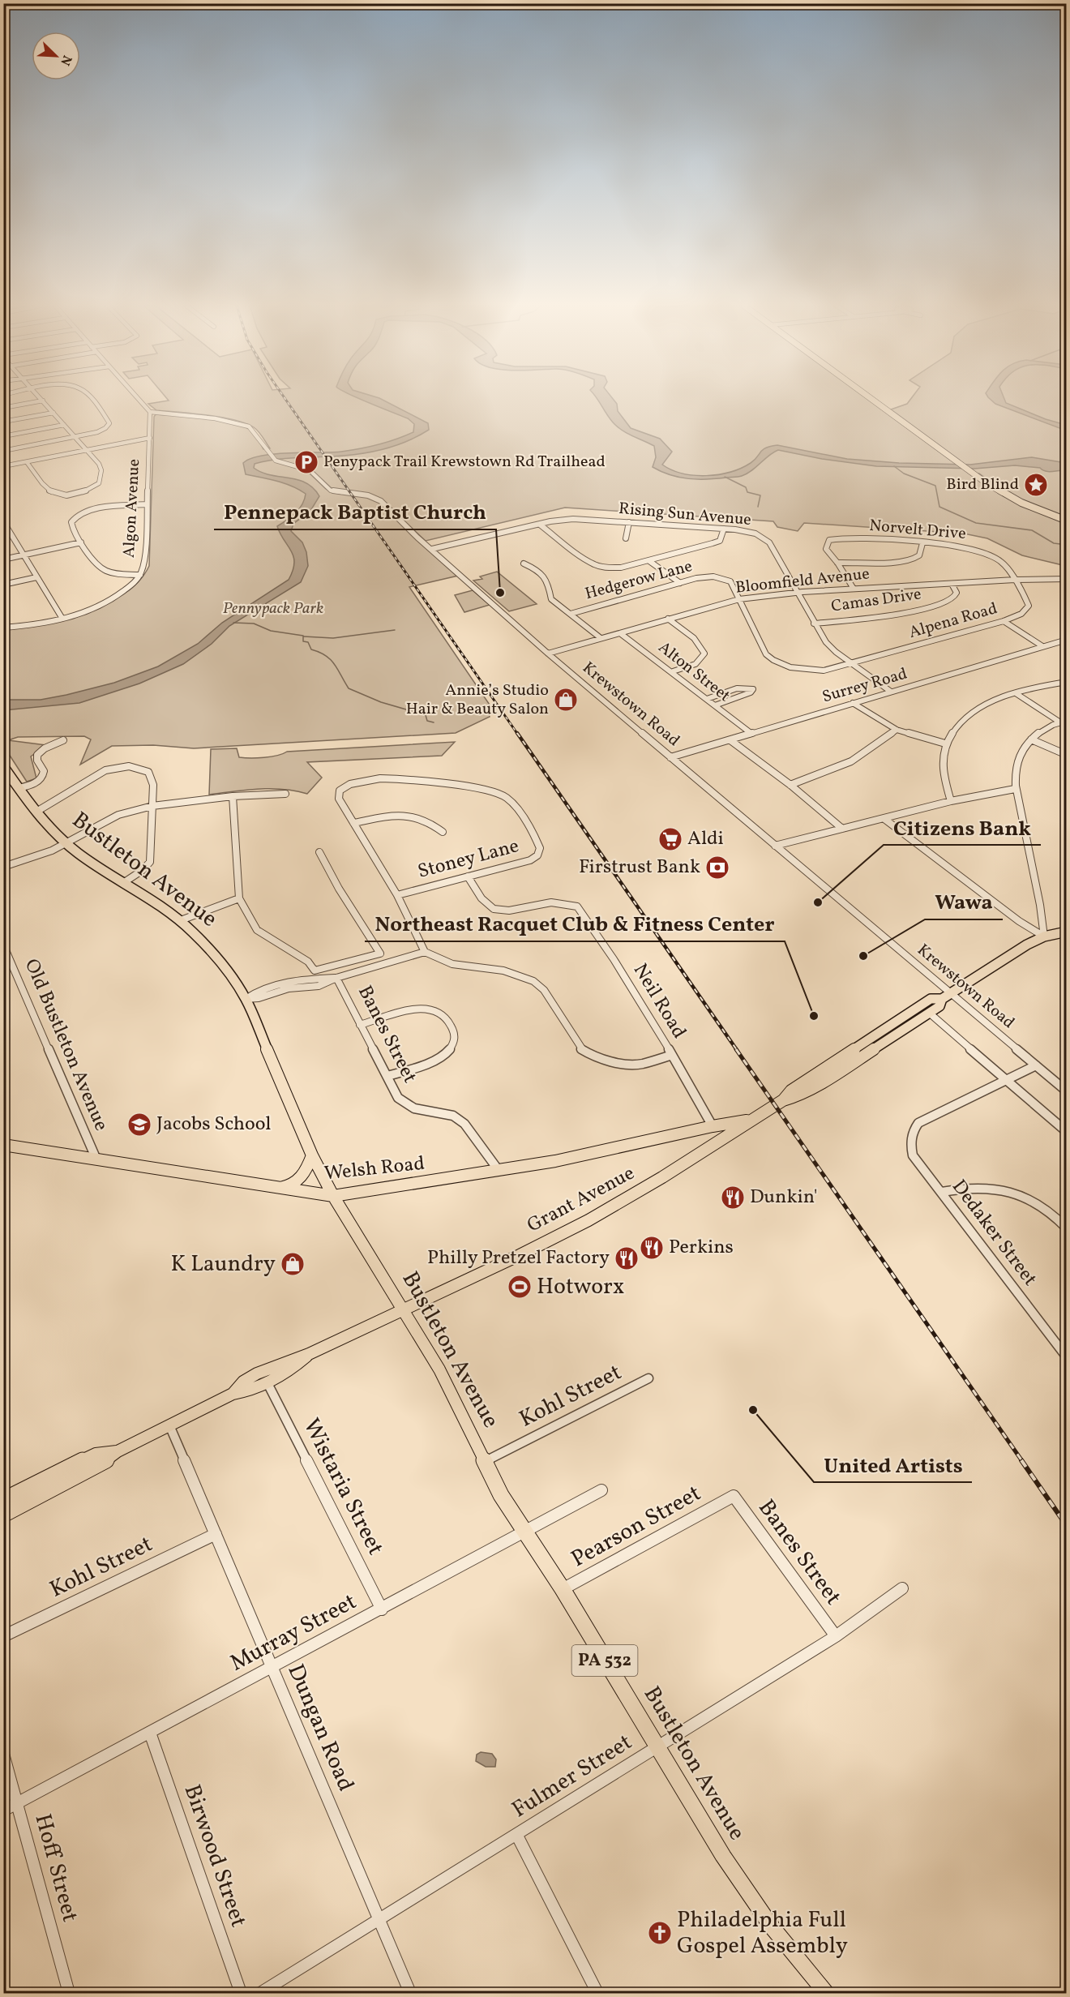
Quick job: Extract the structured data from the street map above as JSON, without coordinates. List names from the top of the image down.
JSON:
{
  "streets": {
    "main road": [
      "Bustleton Avenue",
      "Welsh Road",
      "Grant Avenue",
      "PA 532"
    ],
    "street": [
      "Algon Avenue",
      "Rising Sun Avenue",
      "Norvelt Drive",
      "Hedgerow Lane",
      "Bloomfield Avenue",
      "Camas Drive",
      "Alpena Road",
      "Alton Street",
      "Surrey Road",
      "Krewstown Road",
      "Stoney Lane",
      "Neil Road",
      "Banes Street",
      "Old Bustleton Avenue",
      "Dedaker Street",
      "Kohl Street",
      "Wistaria Street",
      "Pearson Street",
      "Murray Street",
      "Dungan Road",
      "Fulmer Street",
      "Birwood Street",
      "Hoff Street"
    ]
  },
  "crossings": [
    ["Algon Avenue", "Krewstown Road"],
    ["Rising Sun Avenue", "Bloomfield Avenue"],
    ["Rising Sun Avenue", "Camas Drive"],
    ["Rising Sun Avenue", "Alpena Road"],
    ["Rising Sun Avenue", "Surrey Road"],
    ["Rising Sun Avenue", "Krewstown Road"],
    ["Norvelt Drive", "Bloomfield Avenue"],
    ["Norvelt Drive", "Alpena Road"],
    ["Hedgerow Lane", "Alpena Road"],
    ["Bloomfield Avenue", "Camas Drive"],
    ["Bloomfield Avenue", "Alpena Road"],
    ["Bloomfield Avenue", "Alton Street"],
    ["Bloomfield Avenue", "Krewstown Road"],
    ["Alton Street", "Surrey Road"],
    ["Surrey Road", "Krewstown Road"],
    ["Krewstown Road", "Grant Avenue"],
    ["Stoney Lane", "Neil Road"],
    ["Bustleton Avenue", "Welsh Road"],
    ["Bustleton Avenue", "Grant Avenue"],
    ["Bustleton Avenue", "Kohl Street"],
    ["Bustleton Avenue", "Pearson Street"],
    ["Bustleton Avenue", "Murray Street"],
    ["Bustleton Avenue", "Fulmer Street"],
    ["Neil Road", "Welsh Road"],
    ["Banes Street", "Welsh Road"],
    ["Banes Street", "Pearson Street"],
    ["Banes Street", "Fulmer Street"],
    ["Old Bustleton Avenue", "Welsh Road"],
    ["Welsh Road", "Grant Avenue"],
    ["Grant Avenue", "Wistaria Street"],
    ["Grant Avenue", "Dungan Road"],
    ["Kohl Street", "Dungan Road"],
    ["Wistaria Street", "Murray Street"],
    ["Murray Street", "Dungan Road"],
    ["Murray Street", "Birwood Street"],
    ["Murray Street", "Hoff Street"],
    ["Dungan Road", "Fulmer Street"]
  ],
  "parks": ["Pennypack Park"],
  "places": {
    "parking": ["Penypack Trail Krewstown Rd Trailhead"],
    "place": ["Bird Blind"],
    "other": [
      "Pennepack Baptist Church",
      "Citizens Bank",
      "Wawa",
      "Northeast Racquet Club & Fitness Center",
      "United Artists"
    ],
    "shop": ["Annie’s Studio Hair & Beauty Salon", "K Laundry"],
    "supermarket": ["Aldi"],
    "bank": ["Firstrust Bank"],
    "school or university": ["Jacobs School"],
    "restaurant": ["Dunkin'", "Perkins", "Philly Pretzel Factory"],
    "sports": ["Hotworx"],
    "church": ["Philadelphia Full Gospel Assembly"]
  },
  "north": "bottom right"
}
